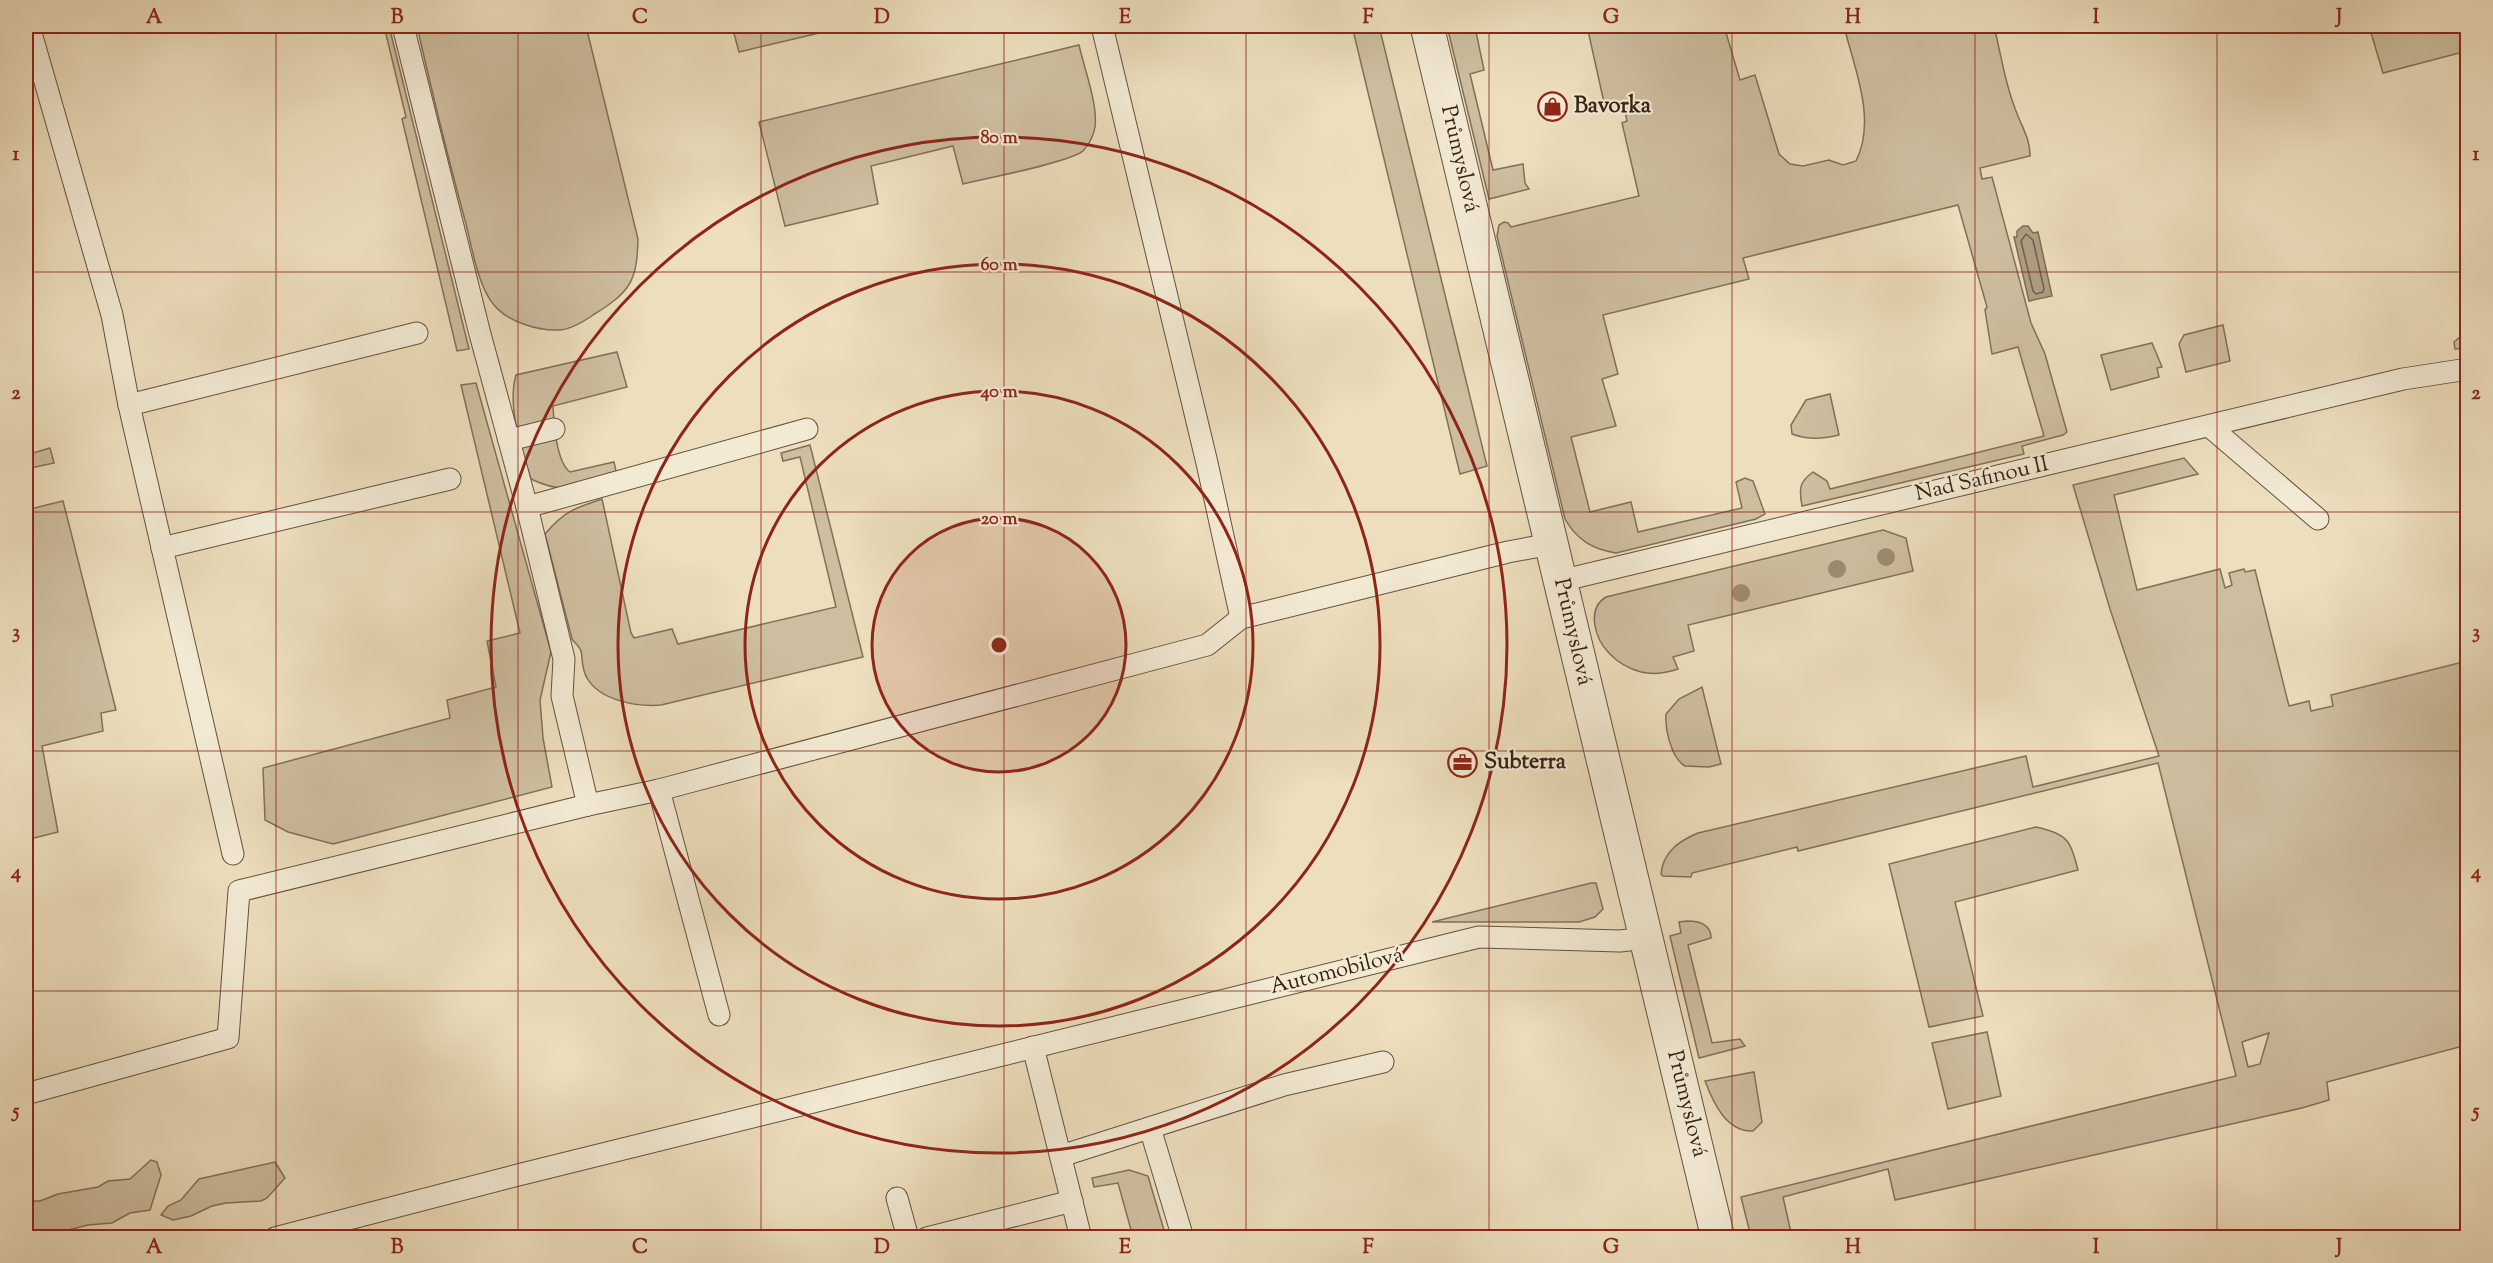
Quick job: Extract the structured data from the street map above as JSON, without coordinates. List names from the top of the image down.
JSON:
{
  "streets": {
    "street": ["Průmyslová"],
    "lane": ["Nad Safinou II", "Automobilová"]
  },
  "crossings": [
    ["Průmyslová", "Nad Safinou II"],
    ["Průmyslová", "Automobilová"]
  ],
  "places": {
    "shop": ["Bavorka"],
    "office": ["Subterra"]
  },
  "grid": {
    "columns": [
      "A",
      "B",
      "C",
      "D",
      "E",
      "F",
      "G",
      "H",
      "I",
      "J"
    ],
    "rows": [
      "1",
      "2",
      "3",
      "4",
      "5"
    ]
  },
  "rings": [
    "80 m",
    "60 m",
    "40 m",
    "20 m"
  ]
}
